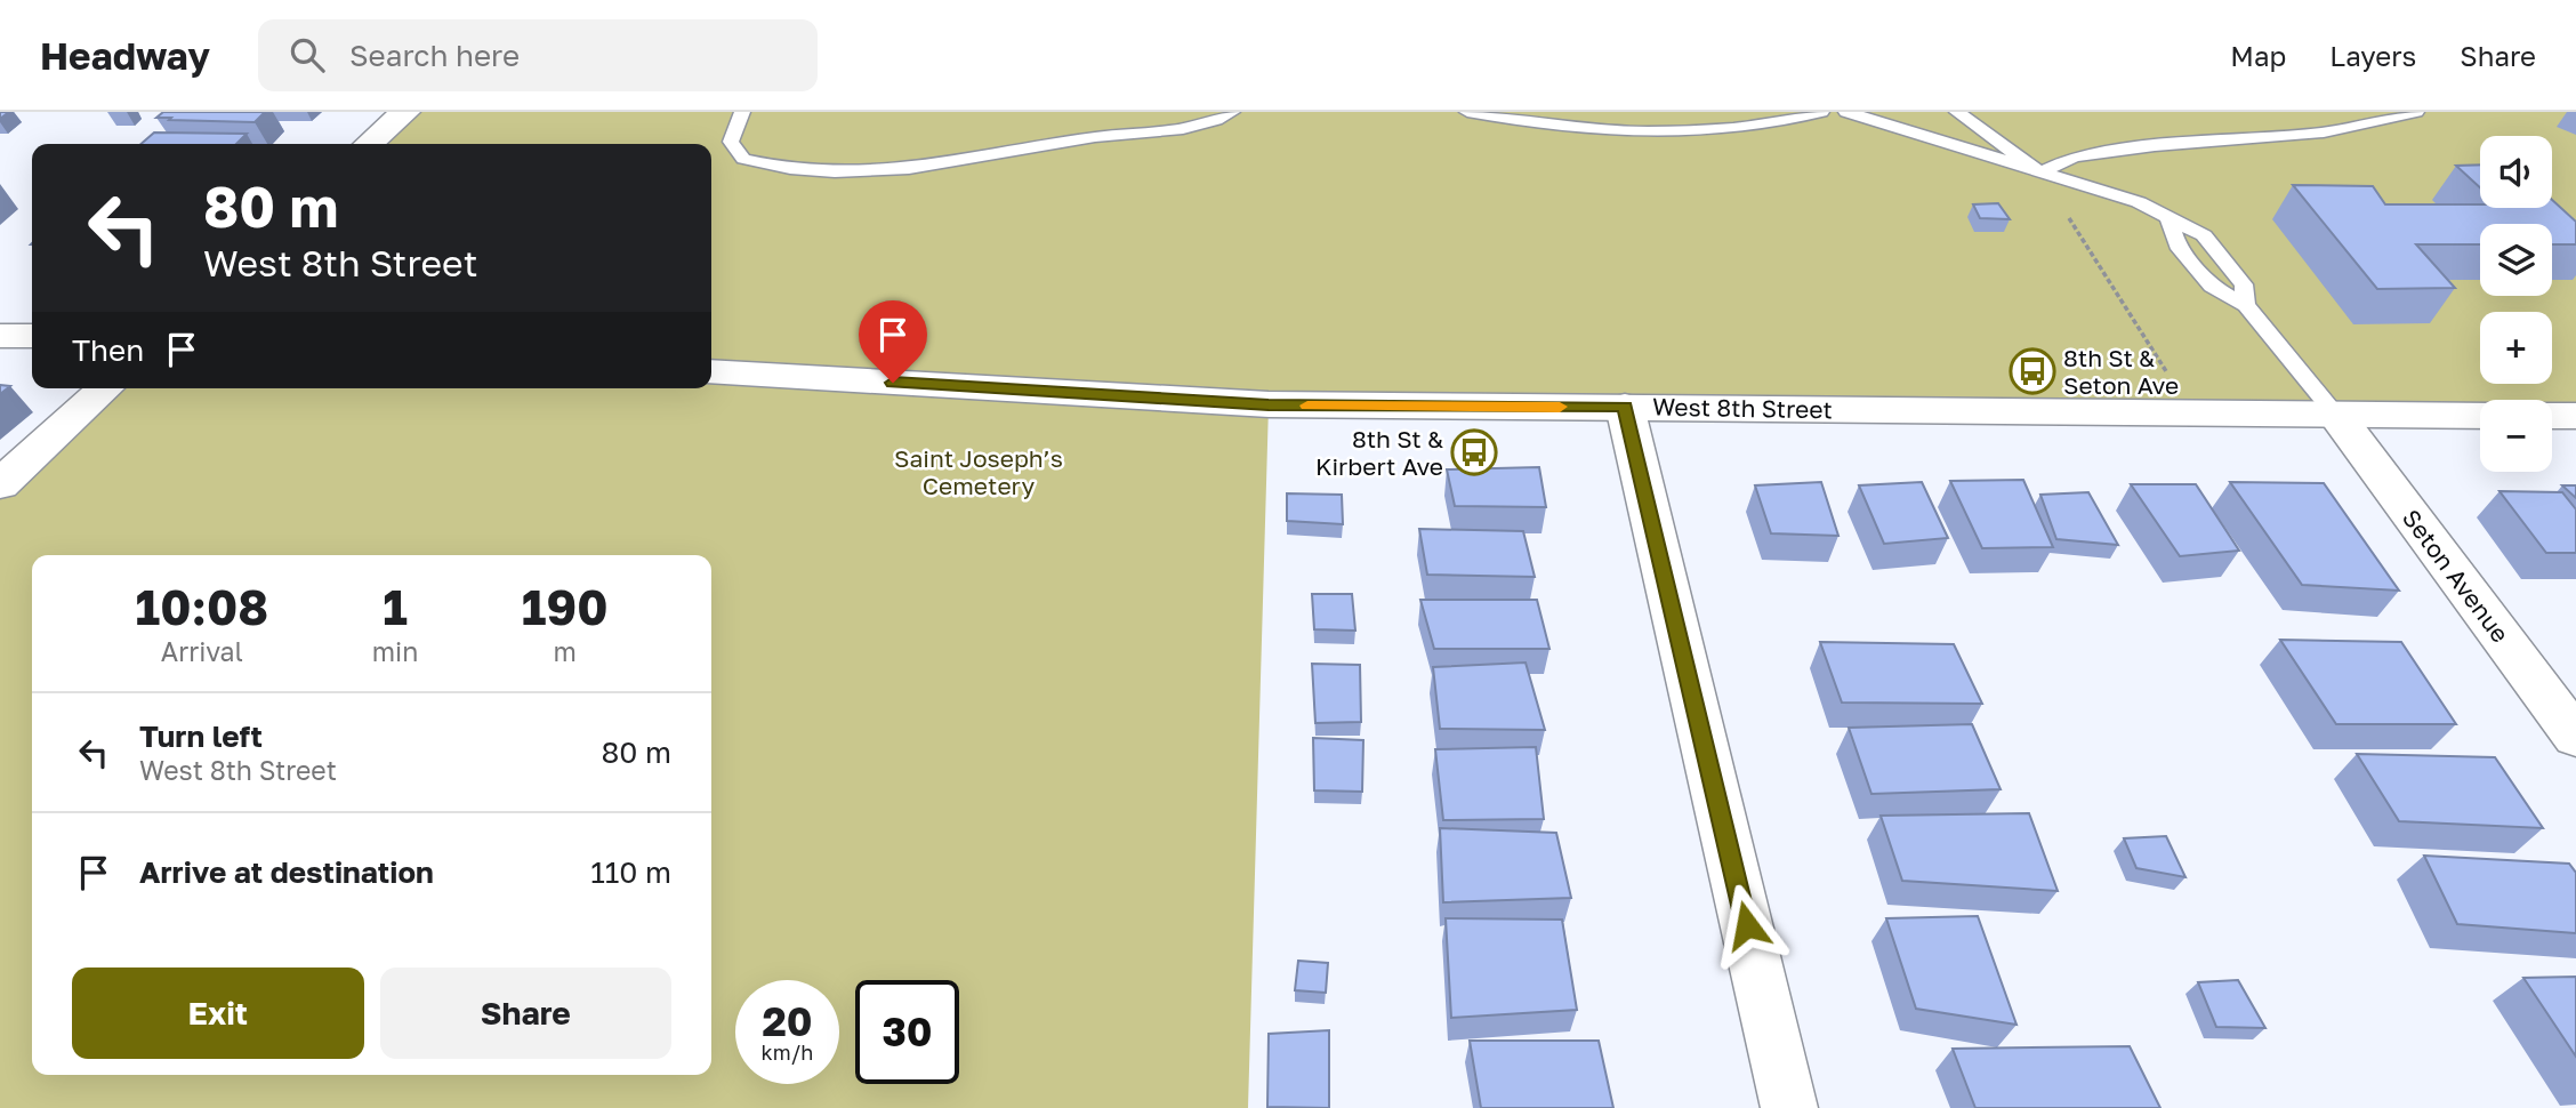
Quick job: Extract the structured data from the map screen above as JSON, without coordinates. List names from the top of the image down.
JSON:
{
  "streets": {
    "street": ["West 8th Street", "Seton Avenue"]
  },
  "crossings": [
    ["West 8th Street", "Seton Avenue"]
  ],
  "parks": ["Saint Joseph’s Cemetery"],
  "places": {
    "bus stop": ["8th St & Seton Ave", "8th St & Kirbert Ave"]
  },
  "page": {
    "header": "Headway",
    "search": "Search here",
    "nav": ["Map", "Layers", "Share"],
    "map_buttons": ["+", "−"],
    "turn": ["80 m", "West 8th Street"],
    "then": "Then",
    "eta": [
      "10:08",
      "Arrival",
      "1",
      "min",
      "190",
      "m"
    ],
    "list": [
      {
        "name": "Turn left",
        "note": "West 8th Street",
        "value": "80 m"
      },
      {
        "name": "Arrive at destination",
        "value": "110 m"
      }
    ],
    "buttons": ["Exit", "Share"],
    "speed": "20 km/h",
    "limit": "30"
  }
}
